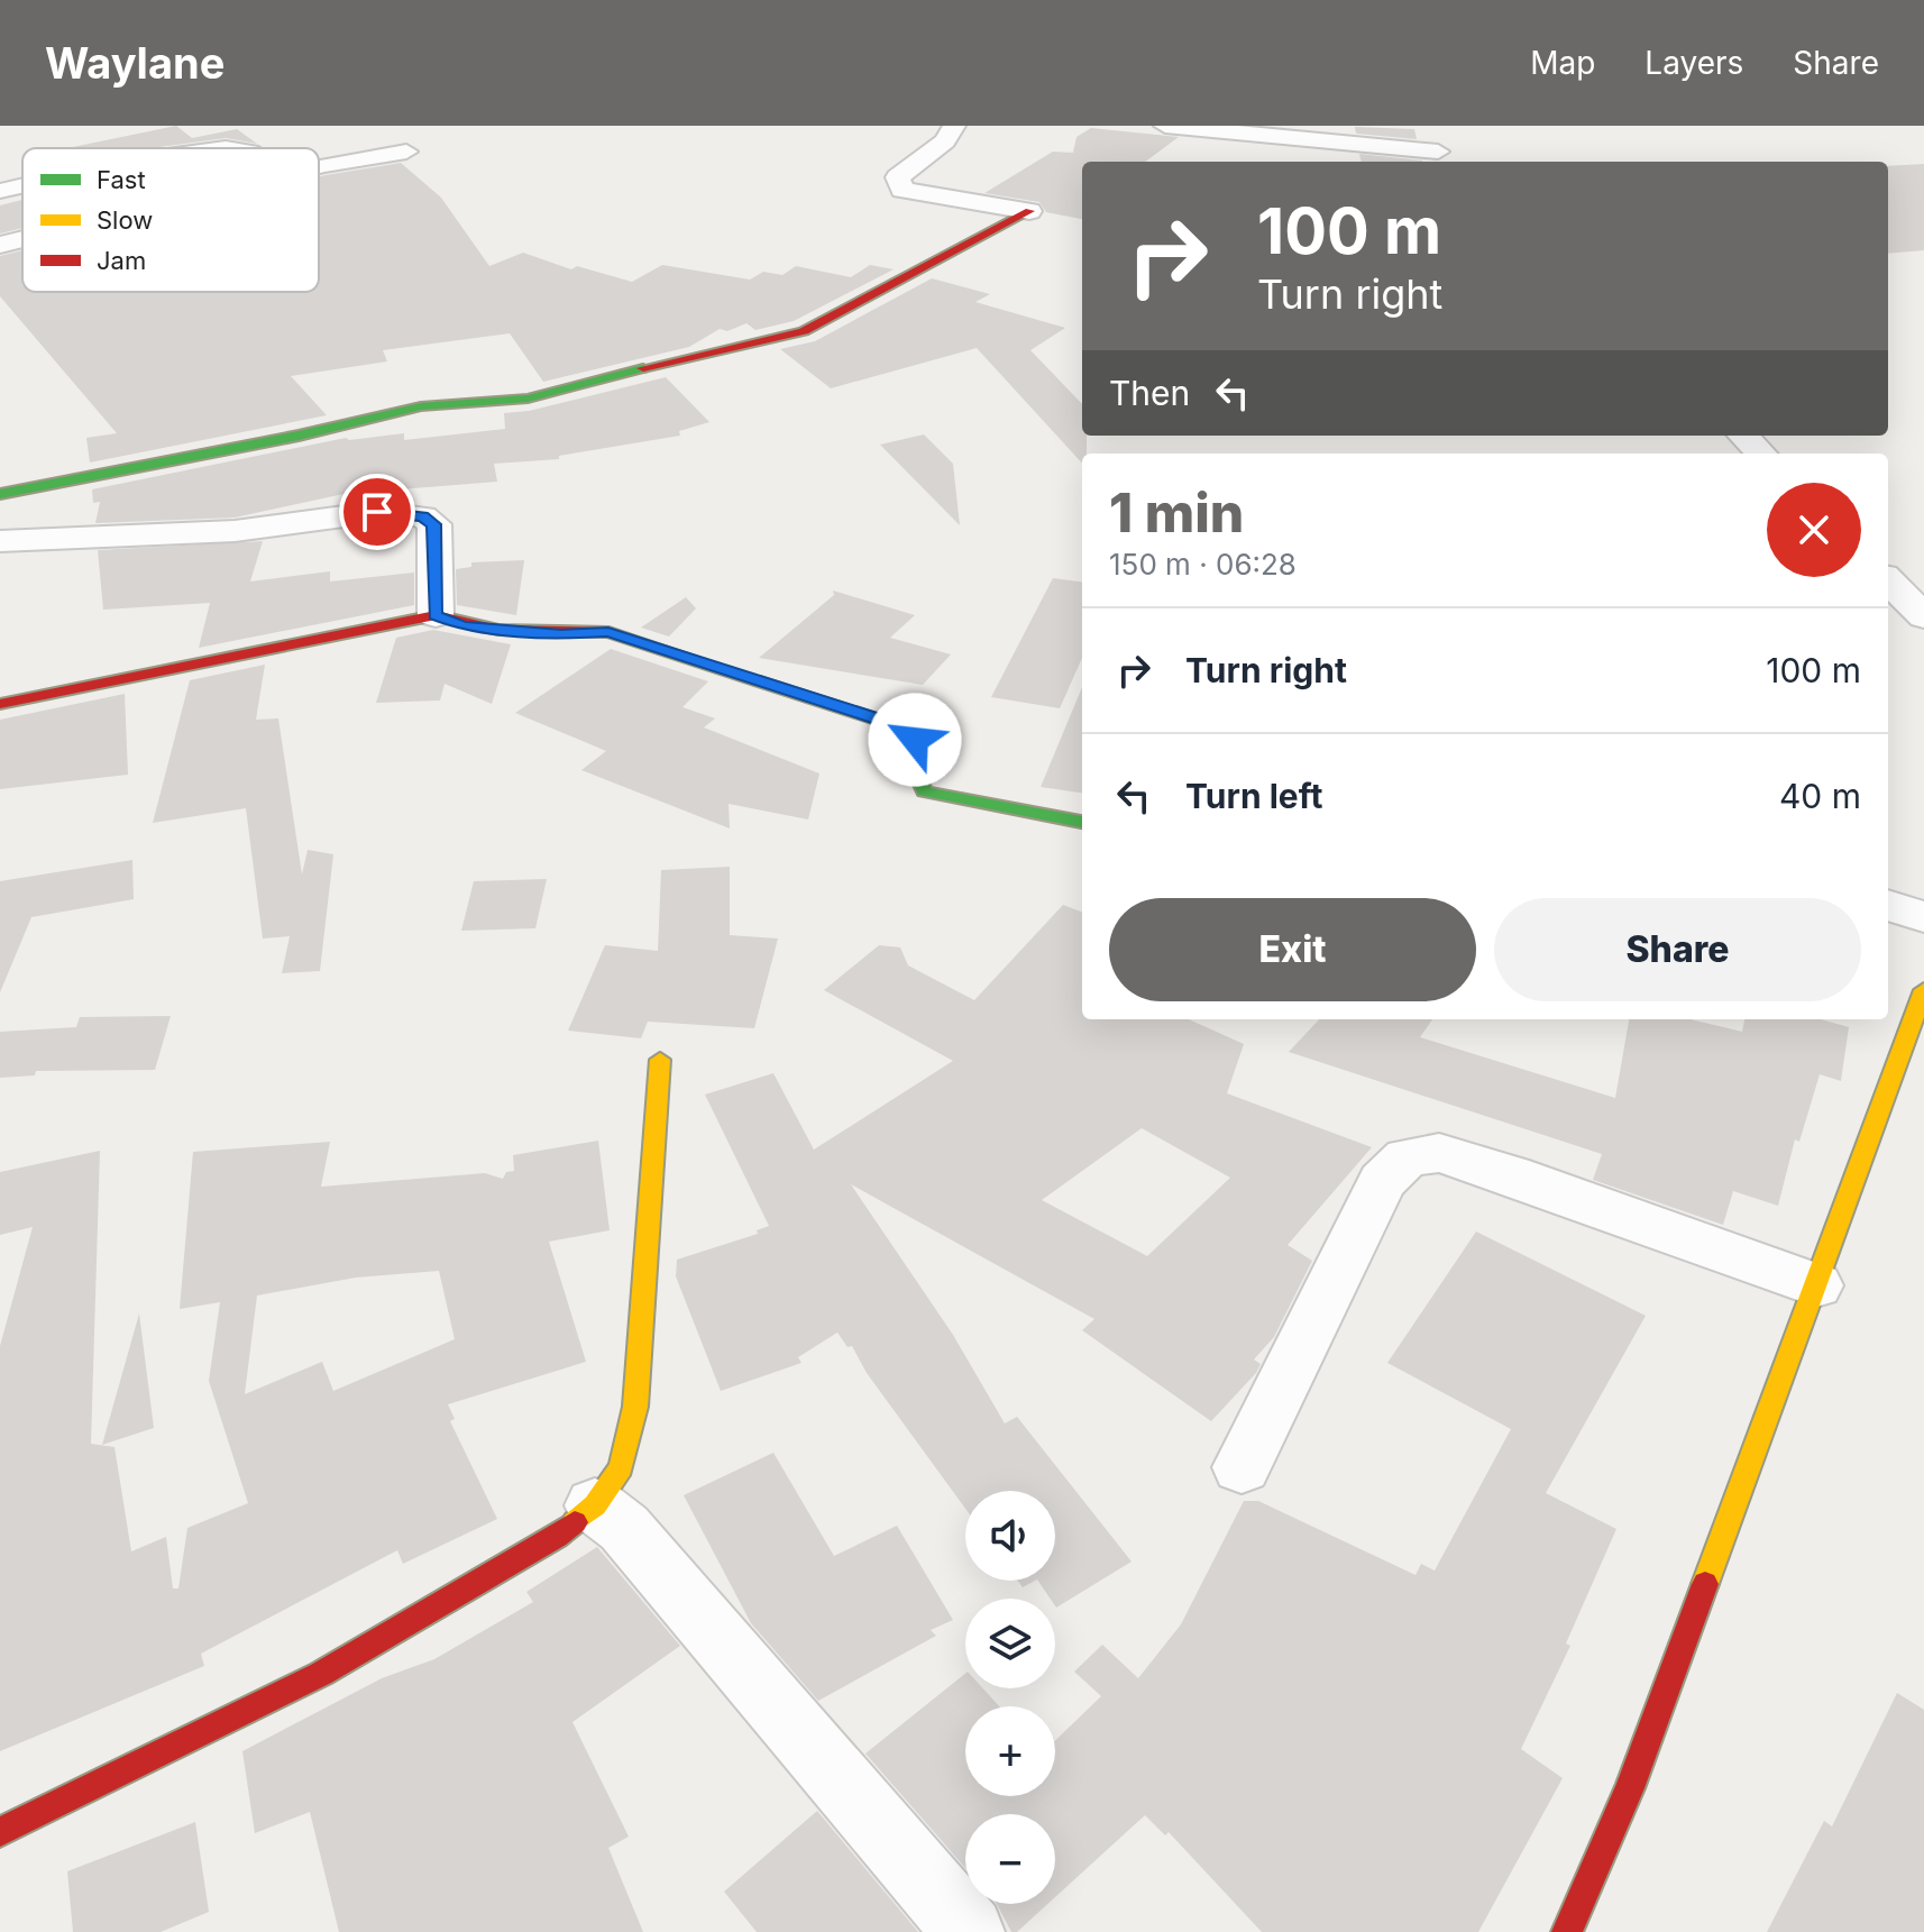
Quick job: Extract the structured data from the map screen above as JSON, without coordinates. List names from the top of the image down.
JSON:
{
  "legend": ["Fast", "Slow", "Jam"],
  "page": {
    "header": "Waylane",
    "nav": ["Map", "Layers", "Share"],
    "turn": ["100 m", "Turn right"],
    "then": "Then",
    "heading": ["1 min", "150 m · 06:28"],
    "list": [
      {
        "name": "Turn right",
        "value": "100 m"
      },
      {
        "name": "Turn left",
        "value": "40 m"
      }
    ],
    "buttons": ["Exit", "Share"],
    "map_buttons": ["+", "−"]
  }
}
